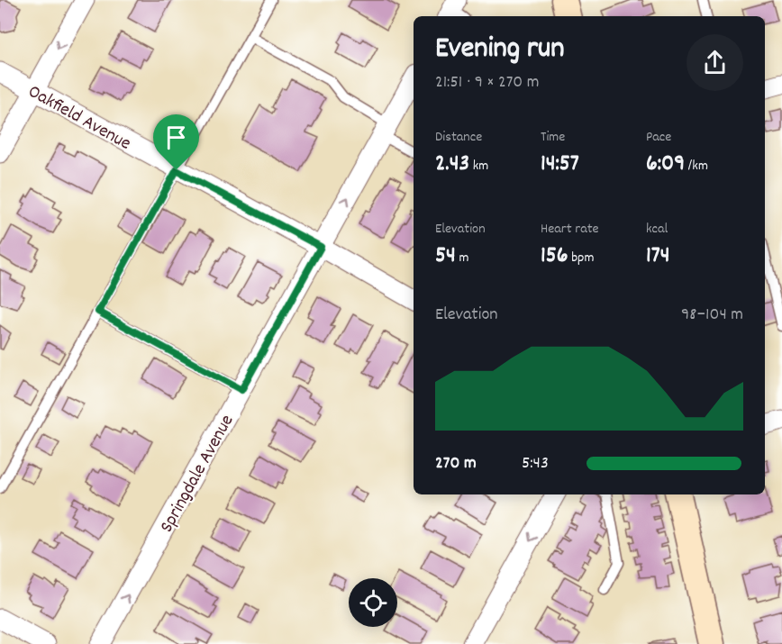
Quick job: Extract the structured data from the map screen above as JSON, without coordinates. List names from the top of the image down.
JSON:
{
  "streets": {
    "street": ["Oakfield Avenue", "Springdale Avenue"]
  },
  "crossings": [
    ["Oakfield Avenue", "Springdale Avenue"]
  ],
  "one_way": ["Springdale Avenue"],
  "page": {
    "heading": ["Evening run", "21:51 · 9 × 270 m"],
    "stats": [
      ["Distance", "2.43 km"],
      ["Time", "14:57"],
      ["Pace", "6:09 /km"],
      ["Elevation", "54 m"],
      ["Heart rate", "156 bpm"],
      ["kcal", "174"]
    ],
    "chart": ["Elevation", "98–104 m"],
    "list": [
      {
        "name": "270 m",
        "note": "5:43"
      }
    ]
  }
}
